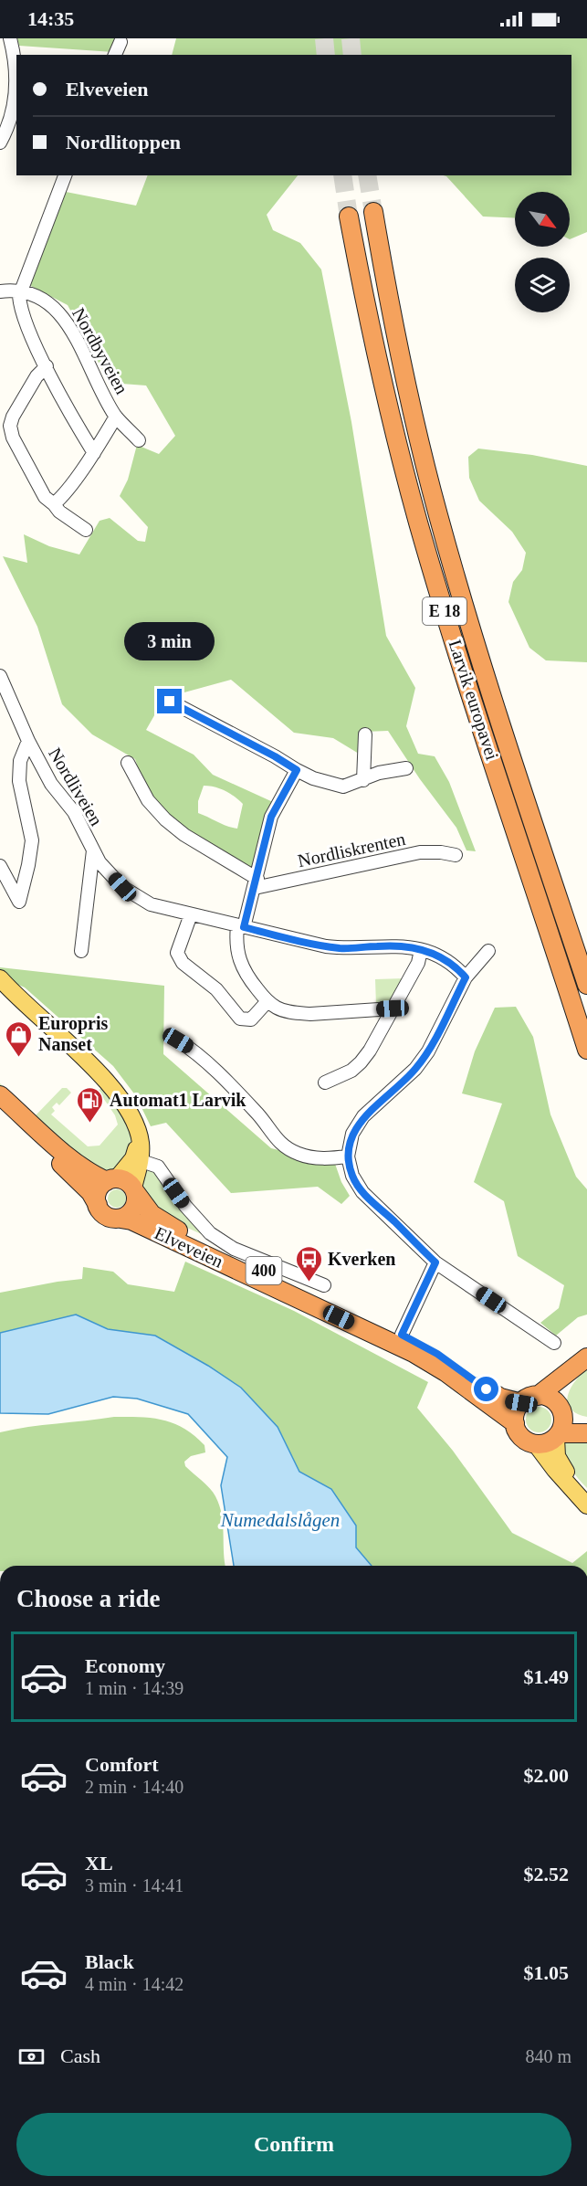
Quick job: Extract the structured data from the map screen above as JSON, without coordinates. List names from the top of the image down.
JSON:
{
  "streets": {
    "highway": [
      "E 18",
      "Larvik europavei",
      "Elveveien",
      "400"
    ],
    "street": ["Nordbyveien", "Nordliveien", "Nordliskrenten"]
  },
  "crossings": [
    ["Elveveien", "400"]
  ],
  "water": ["Numedalslågen"],
  "places": {
    "shop": ["Europris Nanset"],
    "fuel station": ["Automat1 Larvik"],
    "bus stop": ["Kverken"]
  },
  "north": "bottom right",
  "page": {
    "status": "14:35",
    "banner": ["Elveveien", "Nordlitoppen"],
    "bubble": "3 min",
    "heading": "Choose a ride",
    "list": [
      {
        "name": "Economy",
        "note": "1 min · 14:39",
        "value": "$1.49"
      },
      {
        "name": "Comfort",
        "note": "2 min · 14:40",
        "value": "$2.00"
      },
      {
        "name": "XL",
        "note": "3 min · 14:41",
        "value": "$2.52"
      },
      {
        "name": "Black",
        "note": "4 min · 14:42",
        "value": "$1.05"
      }
    ],
    "pay": ["Cash", "840 m"],
    "buttons": "Confirm"
  }
}
